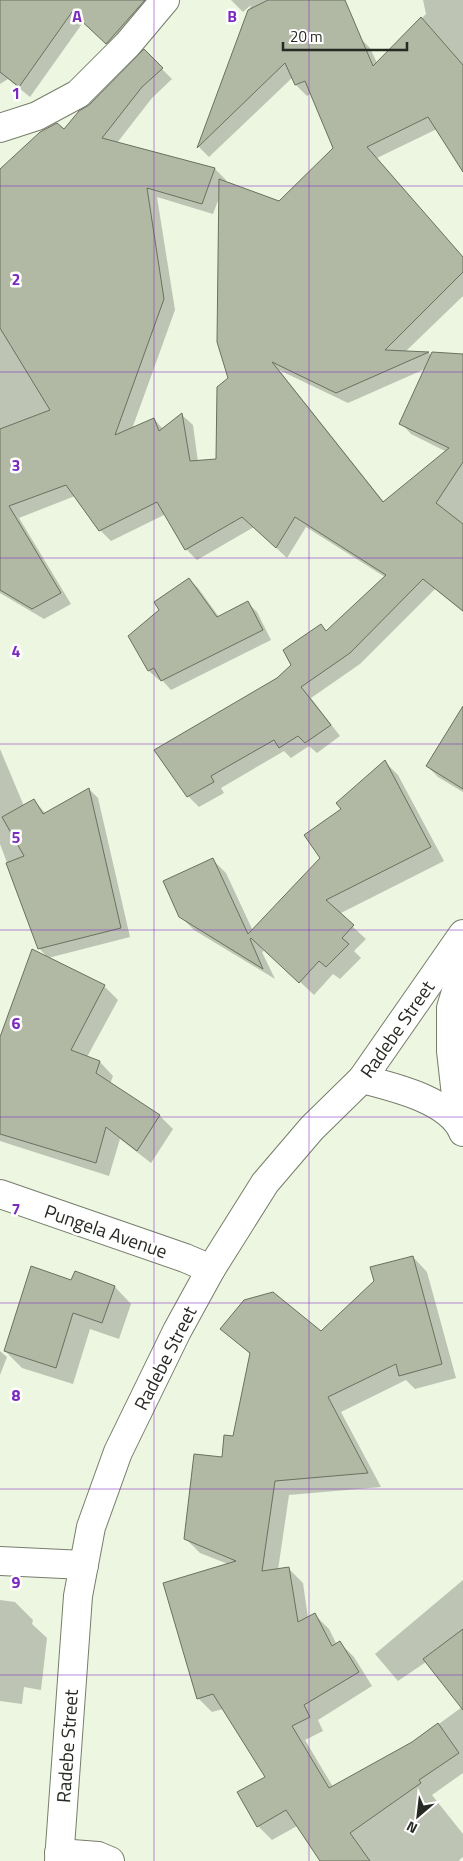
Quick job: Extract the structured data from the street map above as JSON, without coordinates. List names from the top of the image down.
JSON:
{
  "streets": {
    "street": ["Radebe Street", "Pungela Avenue"]
  },
  "crossings": [
    ["Radebe Street", "Pungela Avenue"]
  ],
  "scale_bar": "20 m",
  "north": "bottom left",
  "grid": {
    "columns": ["A", "B"],
    "rows": [
      "1",
      "2",
      "3",
      "4",
      "5",
      "6",
      "7",
      "8",
      "9"
    ]
  }
}
